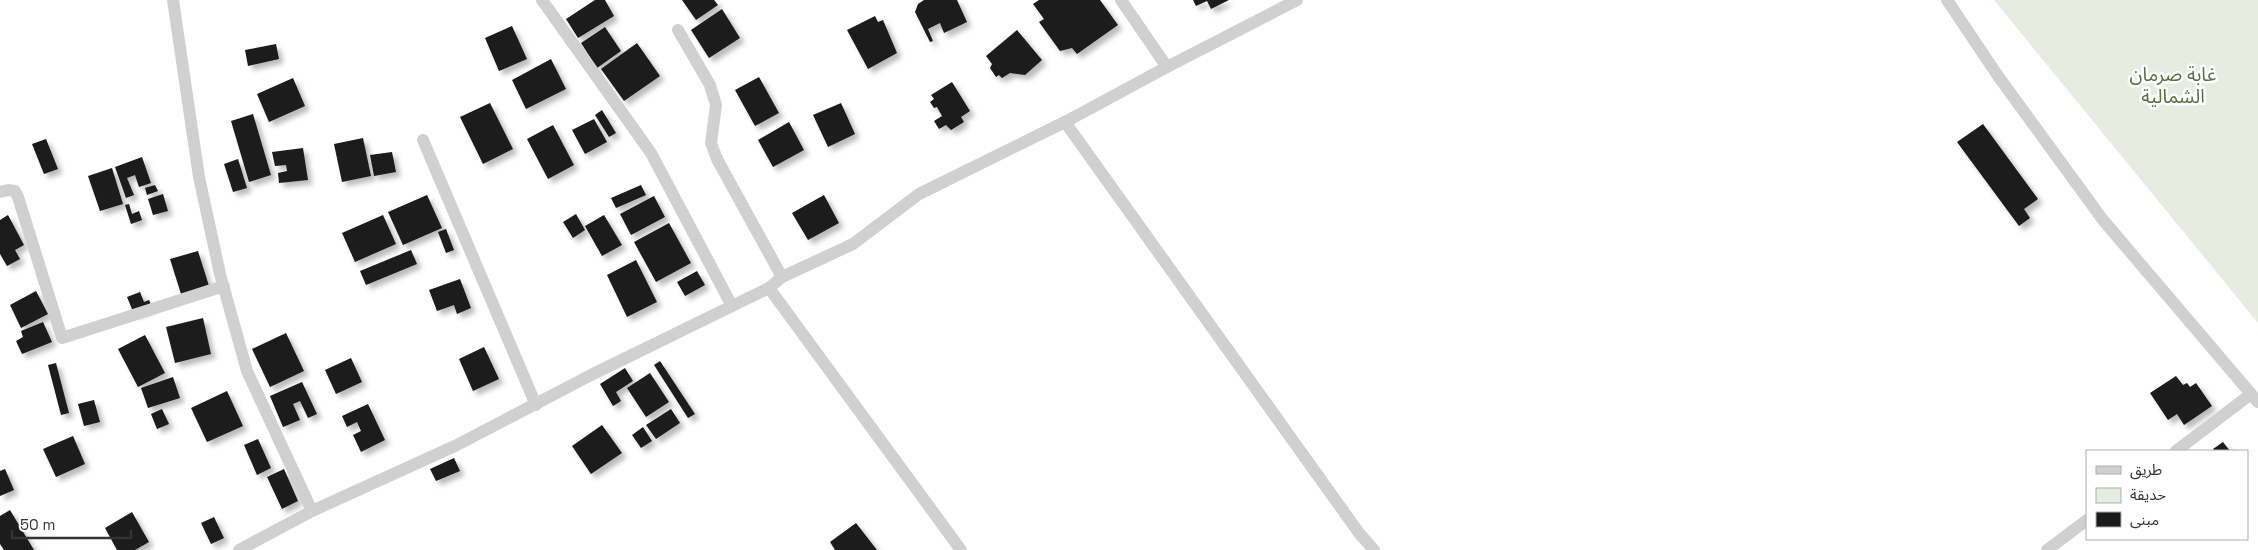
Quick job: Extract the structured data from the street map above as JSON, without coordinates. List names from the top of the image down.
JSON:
{
  "parks": ["غابة صرمان الشمالية"],
  "legend": ["طريق", "حديقة", "مبنى"],
  "scale_bar": "50 m"
}
